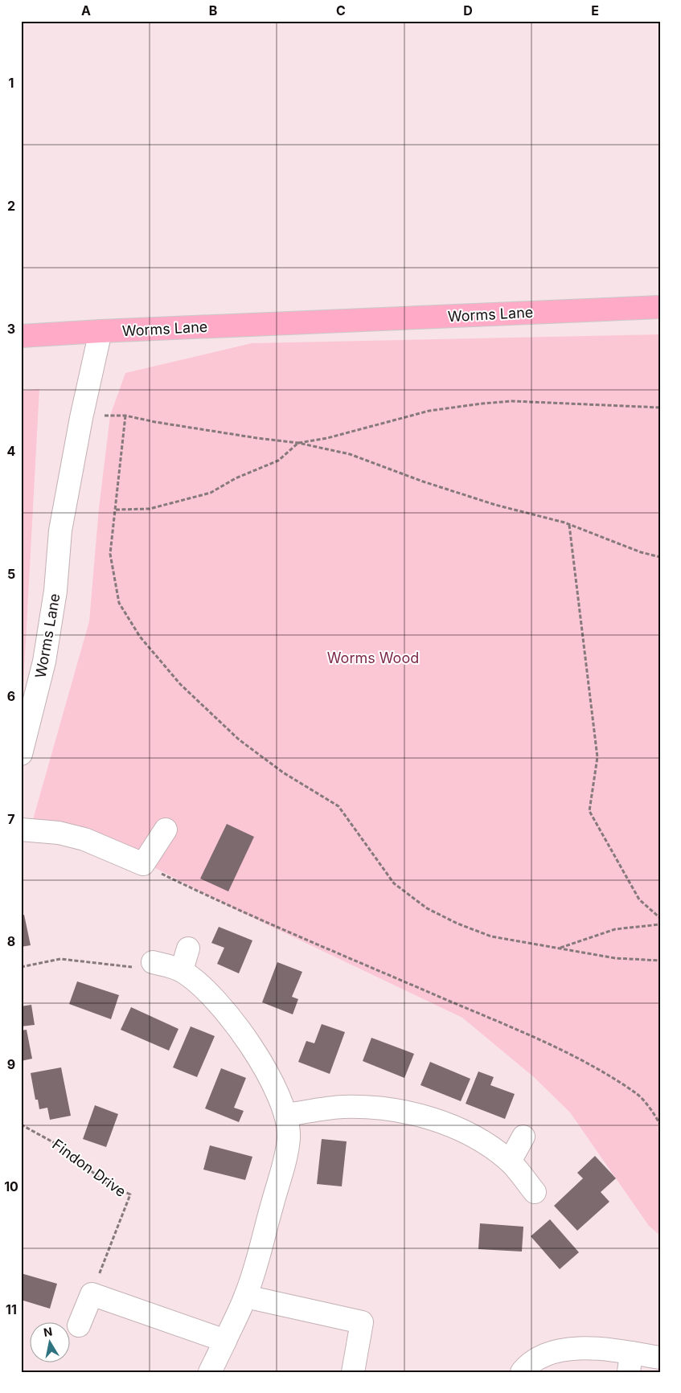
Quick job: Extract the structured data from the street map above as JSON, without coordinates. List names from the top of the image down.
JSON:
{
  "streets": {
    "main road": ["Worms Lane"],
    "path": ["Findon Drive"]
  },
  "parks": ["Worms Wood"],
  "north": "top",
  "grid": {
    "columns": [
      "A",
      "B",
      "C",
      "D",
      "E"
    ],
    "rows": [
      "1",
      "2",
      "3",
      "4",
      "5",
      "6",
      "7",
      "8",
      "9",
      "10",
      "11"
    ]
  }
}
